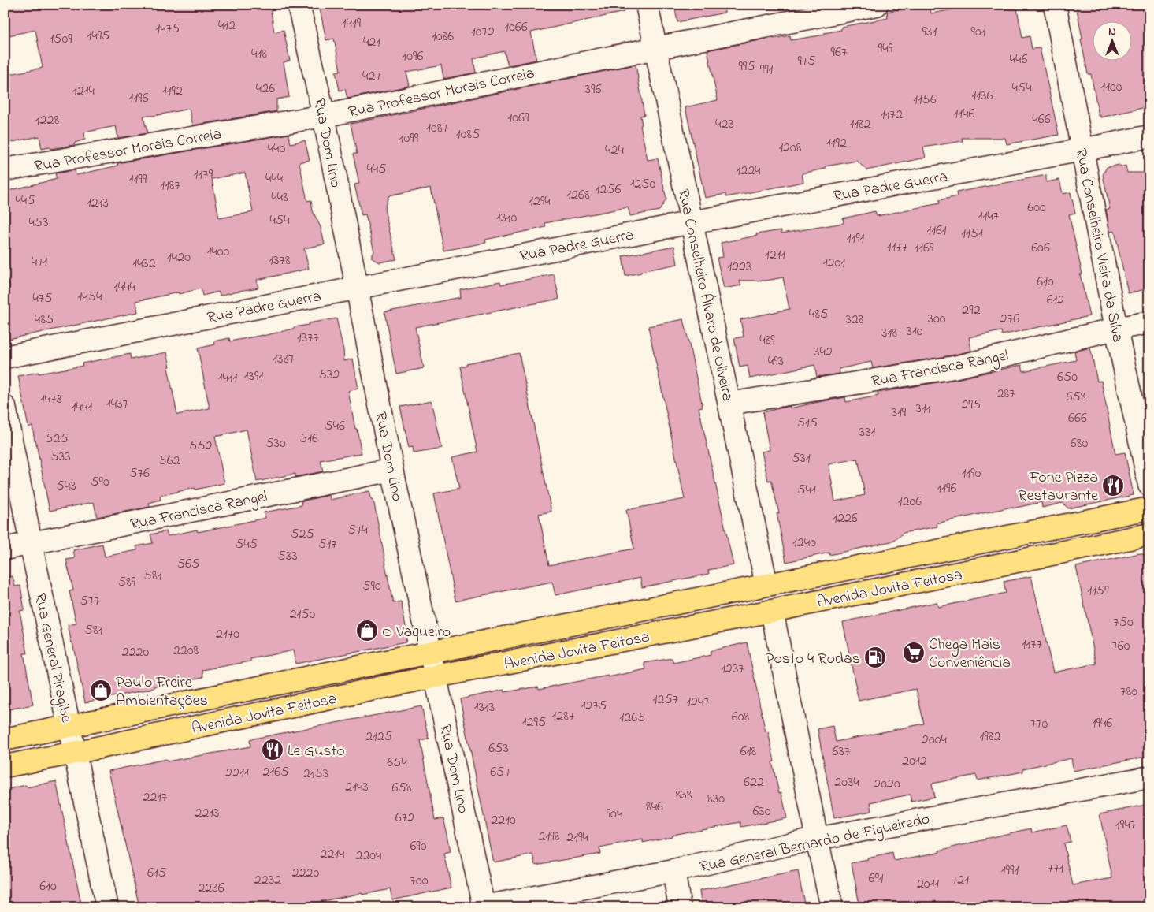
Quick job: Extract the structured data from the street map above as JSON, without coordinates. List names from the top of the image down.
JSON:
{
  "streets": {
    "main road": ["Avenida Jovita Feitosa"],
    "street": [
      "Rua Professor Morais Correia",
      "Rua Dom Lino",
      "Rua Padre Guerra",
      "Rua Conselheiro Vieira da Silva",
      "Rua Conselheiro Álvaro de Oliveira",
      "Rua Francisca Rangel",
      "Rua General Piragibe",
      "Rua General Bernardo de Figueiredo"
    ]
  },
  "crossings": [
    ["Rua Professor Morais Correia", "Rua Dom Lino"],
    ["Rua Professor Morais Correia", "Rua Conselheiro Álvaro de Oliveira"],
    ["Rua Dom Lino", "Rua Padre Guerra"],
    ["Rua Dom Lino", "Rua Francisca Rangel"],
    ["Rua Dom Lino", "Avenida Jovita Feitosa"],
    ["Rua Dom Lino", "Rua General Bernardo de Figueiredo"],
    ["Rua Padre Guerra", "Rua Conselheiro Vieira da Silva"],
    ["Rua Padre Guerra", "Rua Conselheiro Álvaro de Oliveira"],
    ["Rua Conselheiro Vieira da Silva", "Rua Francisca Rangel"],
    ["Rua Conselheiro Álvaro de Oliveira", "Rua Francisca Rangel"],
    ["Rua Conselheiro Álvaro de Oliveira", "Avenida Jovita Feitosa"],
    ["Rua Francisca Rangel", "Rua General Piragibe"],
    ["Avenida Jovita Feitosa", "Rua General Piragibe"]
  ],
  "places": {
    "restaurant": ["Fone Pizza Restaurante", "Le Gusto"],
    "shop": ["O Vaqueiro", "Paulo Freire Ambientações"],
    "supermarket": ["Chega Mais Conveniência"],
    "fuel station": ["Posto 4 Rodas"]
  },
  "house_numbers": [
    "1419",
    "412",
    "1066",
    "1475",
    "1072",
    "931",
    "901",
    "1495",
    "1086",
    "1509",
    "421",
    "949",
    "967",
    "418",
    "1096",
    "446",
    "975",
    "995",
    "991",
    "427",
    "1100",
    "454",
    "426",
    "396",
    "1214",
    "1192",
    "1136",
    "1196",
    "1156",
    "1146",
    "1172",
    "1069",
    "466",
    "1228",
    "423",
    "1182",
    "1087",
    "1085",
    "1099",
    "1192",
    "1208",
    "440",
    "424",
    "445",
    "1224",
    "1179",
    "444",
    "1199",
    "1250",
    "1187",
    "1256",
    "1268",
    "448",
    "445",
    "1294",
    "1213",
    "600",
    "1147",
    "1310",
    "454",
    "453",
    "1161",
    "1151",
    "1191",
    "1177",
    "1169",
    "606",
    "1400",
    "1211",
    "1420",
    "1378",
    "471",
    "1201",
    "1432",
    "1223",
    "610",
    "1444",
    "1454",
    "475",
    "612",
    "292",
    "485",
    "300",
    "276",
    "485",
    "328",
    "310",
    "318",
    "1377",
    "489",
    "342",
    "1387",
    "493",
    "532",
    "1391",
    "650",
    "1411",
    "287",
    "658",
    "1473",
    "1437",
    "295",
    "1441",
    "311",
    "319",
    "666",
    "515",
    "546",
    "331",
    "525",
    "516",
    "530",
    "680",
    "552",
    "533",
    "531",
    "562",
    "576",
    "1190",
    "590",
    "543",
    "1196",
    "541",
    "1206",
    "1226",
    "574",
    "525",
    "1240",
    "545",
    "517",
    "533",
    "565",
    "581",
    "589",
    "590",
    "1159",
    "577",
    "2150",
    "750",
    "581",
    "2170",
    "1177",
    "760",
    "2208",
    "2220",
    "1237",
    "780",
    "1257",
    "1247",
    "1275",
    "1313",
    "1287",
    "608",
    "1265",
    "1295",
    "1946",
    "770",
    "2125",
    "1982",
    "2004",
    "653",
    "618",
    "637",
    "2012",
    "654",
    "2165",
    "657",
    "2211",
    "2153",
    "622",
    "2034",
    "2020",
    "2143",
    "658",
    "838",
    "2217",
    "830",
    "846",
    "630",
    "2213",
    "904",
    "672",
    "2210",
    "1947",
    "2198",
    "2194",
    "690",
    "2214",
    "2204",
    "771",
    "1991",
    "615",
    "2220",
    "691",
    "2232",
    "721",
    "700",
    "2011",
    "610",
    "2236"
  ],
  "north": "top"
}
